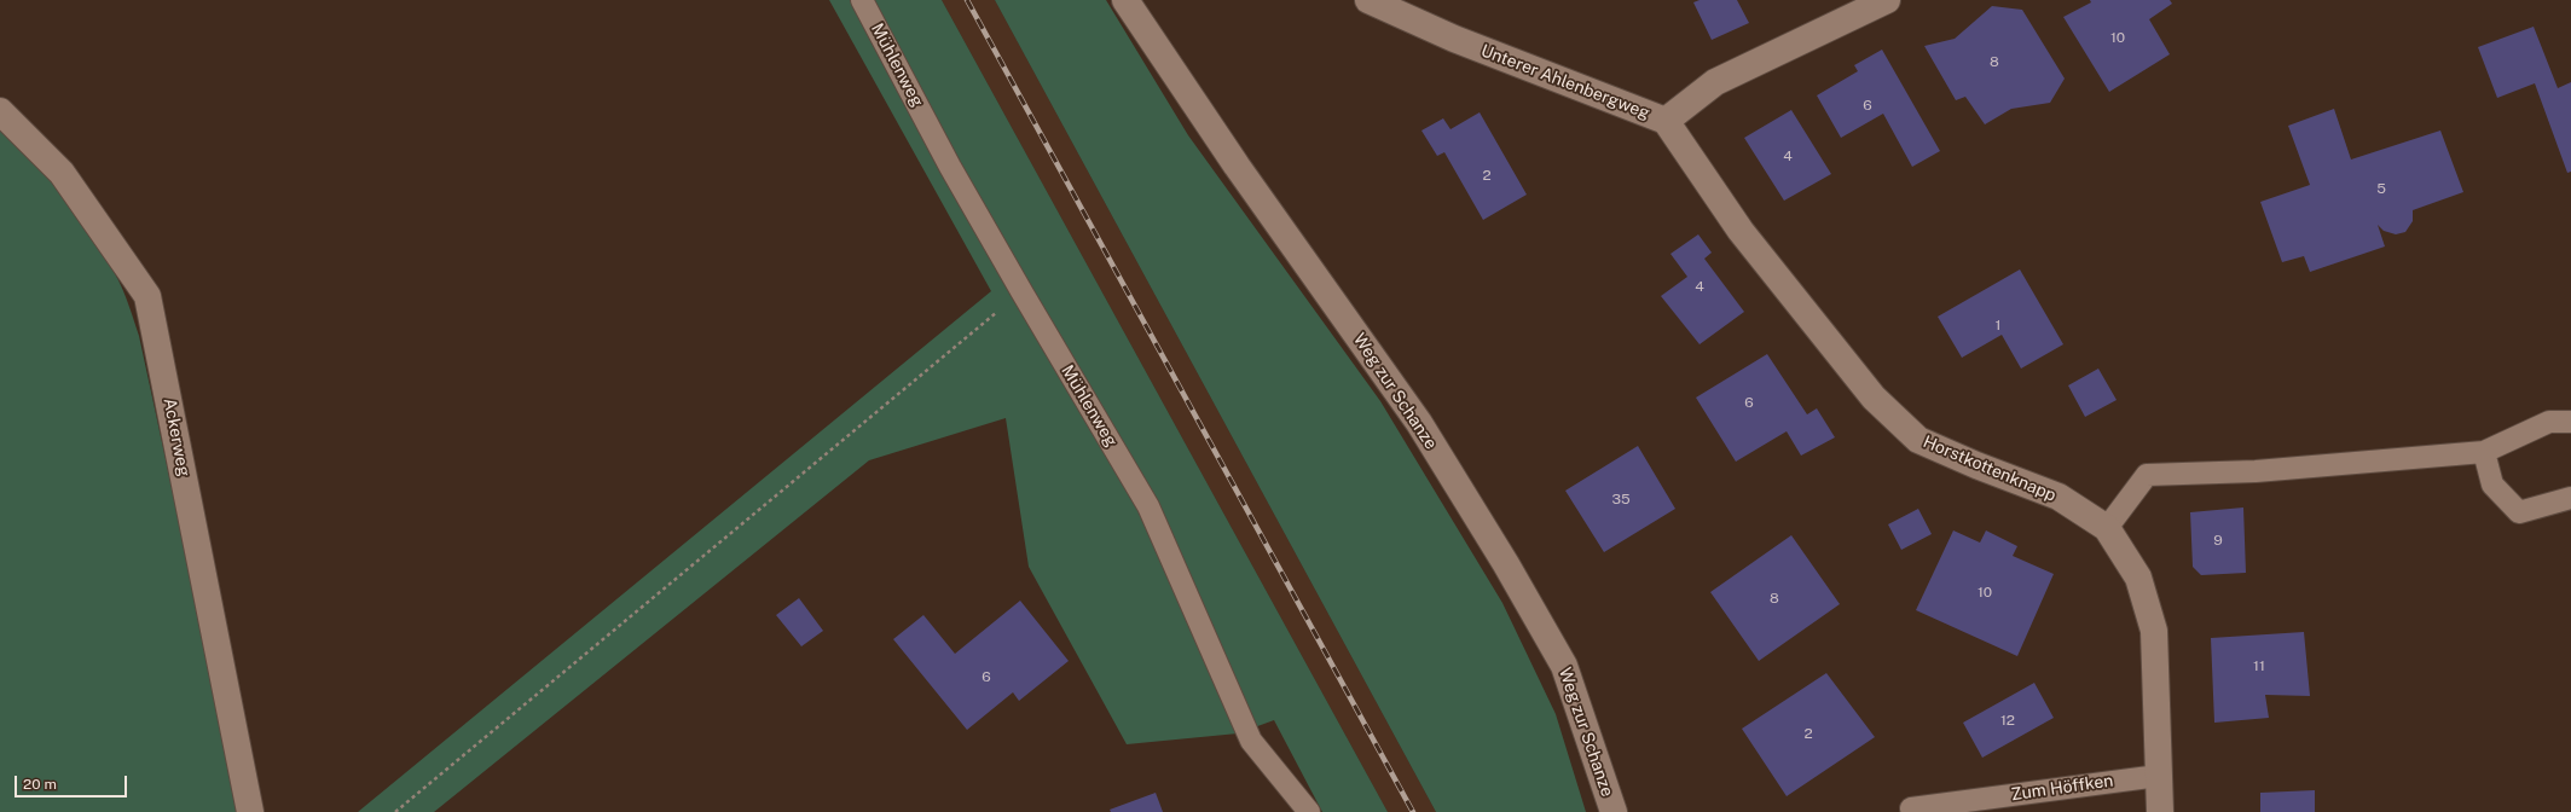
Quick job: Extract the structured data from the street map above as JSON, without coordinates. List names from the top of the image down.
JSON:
{
  "streets": {
    "street": [
      "Unterer Ahlenbergweg",
      "Weg zur Schanze",
      "Ackerweg",
      "Horstkottenknapp"
    ],
    "lane": ["Mühlenweg", "Zum Höffken"]
  },
  "crossings": [
    ["Unterer Ahlenbergweg", "Horstkottenknapp"],
    ["Horstkottenknapp", "Zum Höffken"]
  ],
  "house_numbers": [
    "10",
    "8",
    "6",
    "4",
    "2",
    "5",
    "4",
    "1",
    "6",
    "35",
    "9",
    "10",
    "8",
    "11",
    "6",
    "12",
    "2"
  ],
  "scale_bar": "20 m"
}
